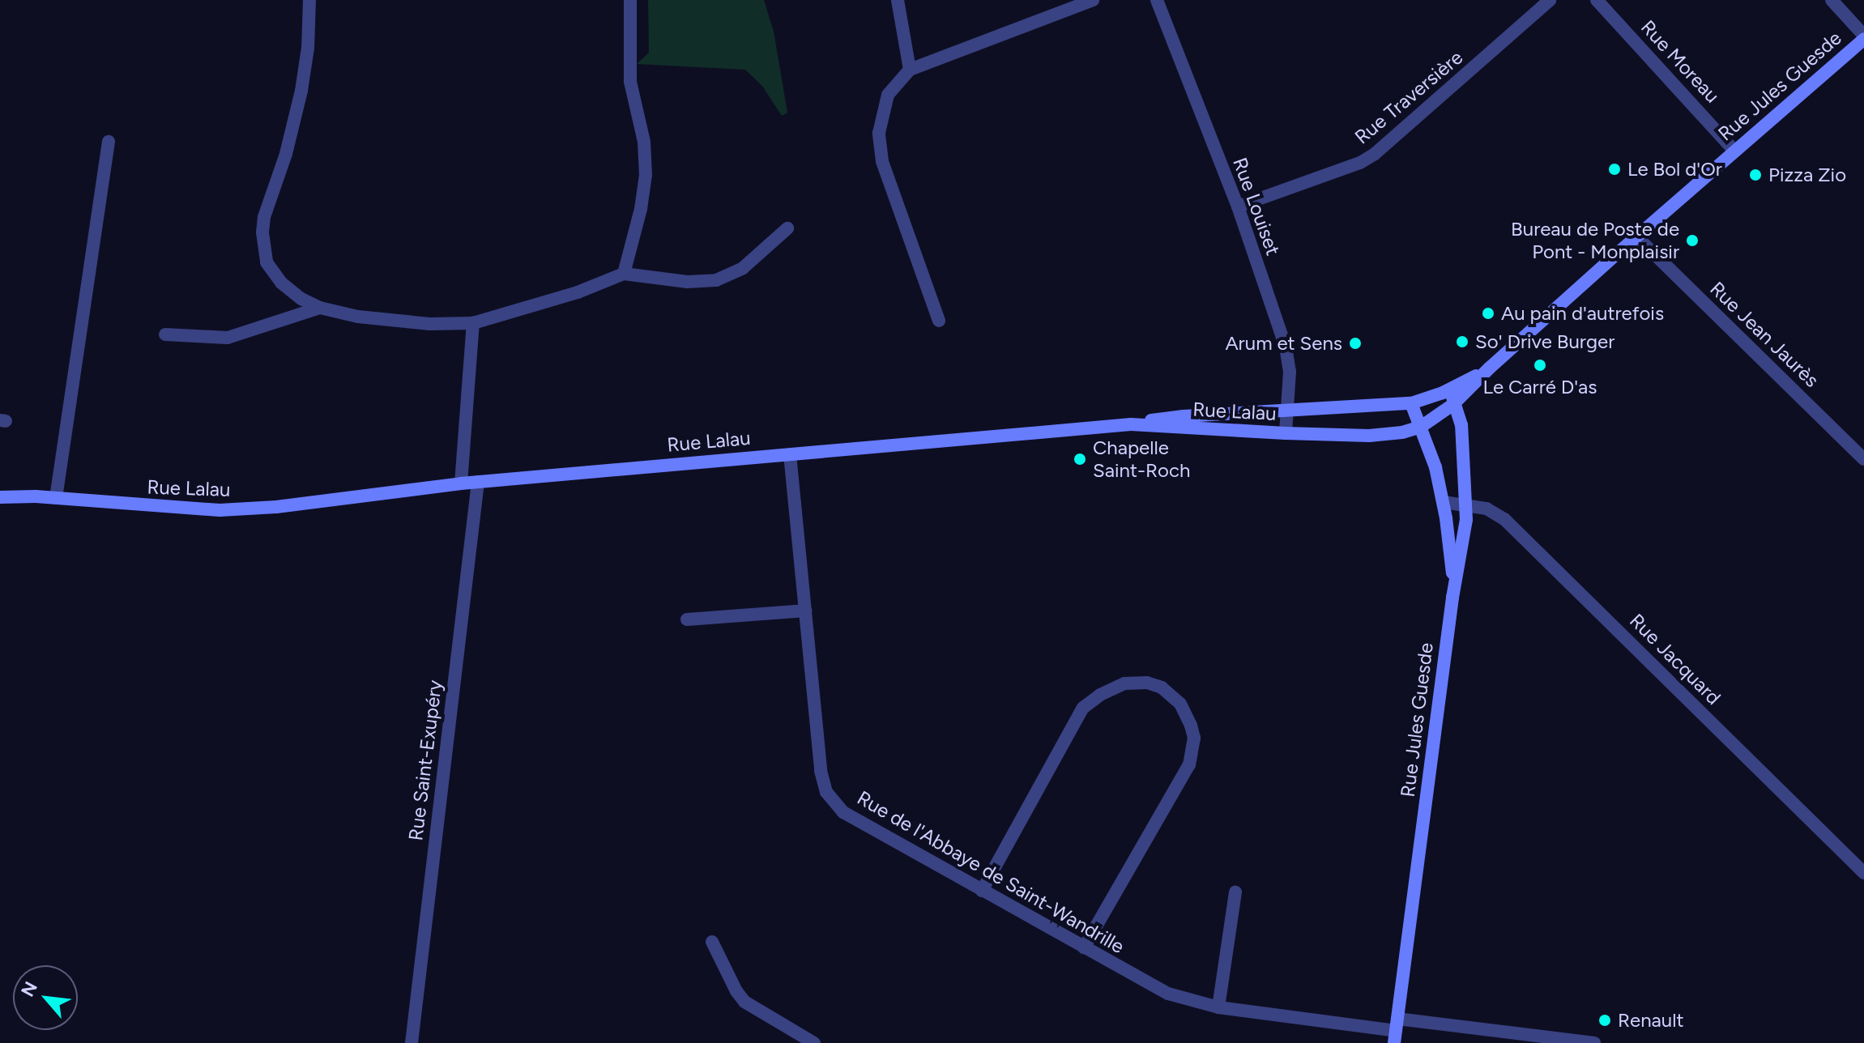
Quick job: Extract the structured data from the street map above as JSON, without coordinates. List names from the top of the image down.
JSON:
{
  "streets": {
    "main road": ["Rue Jules Guesde", "Rue Lalau"],
    "street": [
      "Rue Moreau",
      "Rue Traversière",
      "Rue Louiset",
      "Rue Jean Jaurès",
      "Rue Jacquard",
      "Rue Saint-Exupéry",
      "Rue de l'Abbaye de Saint-Wandrille"
    ]
  },
  "crossings": [
    ["Rue Moreau", "Rue Jules Guesde"],
    ["Rue Jules Guesde", "Rue Louiset"],
    ["Rue Jules Guesde", "Rue Jean Jaurès"],
    ["Rue Jules Guesde", "Rue Lalau"],
    ["Rue Jules Guesde", "Rue Jacquard"],
    ["Rue Jules Guesde", "Rue de l'Abbaye de Saint-Wandrille"],
    ["Rue Traversière", "Rue Louiset"],
    ["Rue Louiset", "Rue Lalau"],
    ["Rue Lalau", "Rue Saint-Exupéry"],
    ["Rue Lalau", "Rue de l'Abbaye de Saint-Wandrille"]
  ],
  "places": [
    "Le Bol d'Or",
    "Pizza Zio",
    "Bureau de Poste de Pont - Monplaisir",
    "Au pain d'autrefois",
    "So' Drive Burger",
    "Arum et Sens",
    "Le Carré D'as",
    "Chapelle Saint-Roch",
    "Renault"
  ],
  "north": "top left"
}
